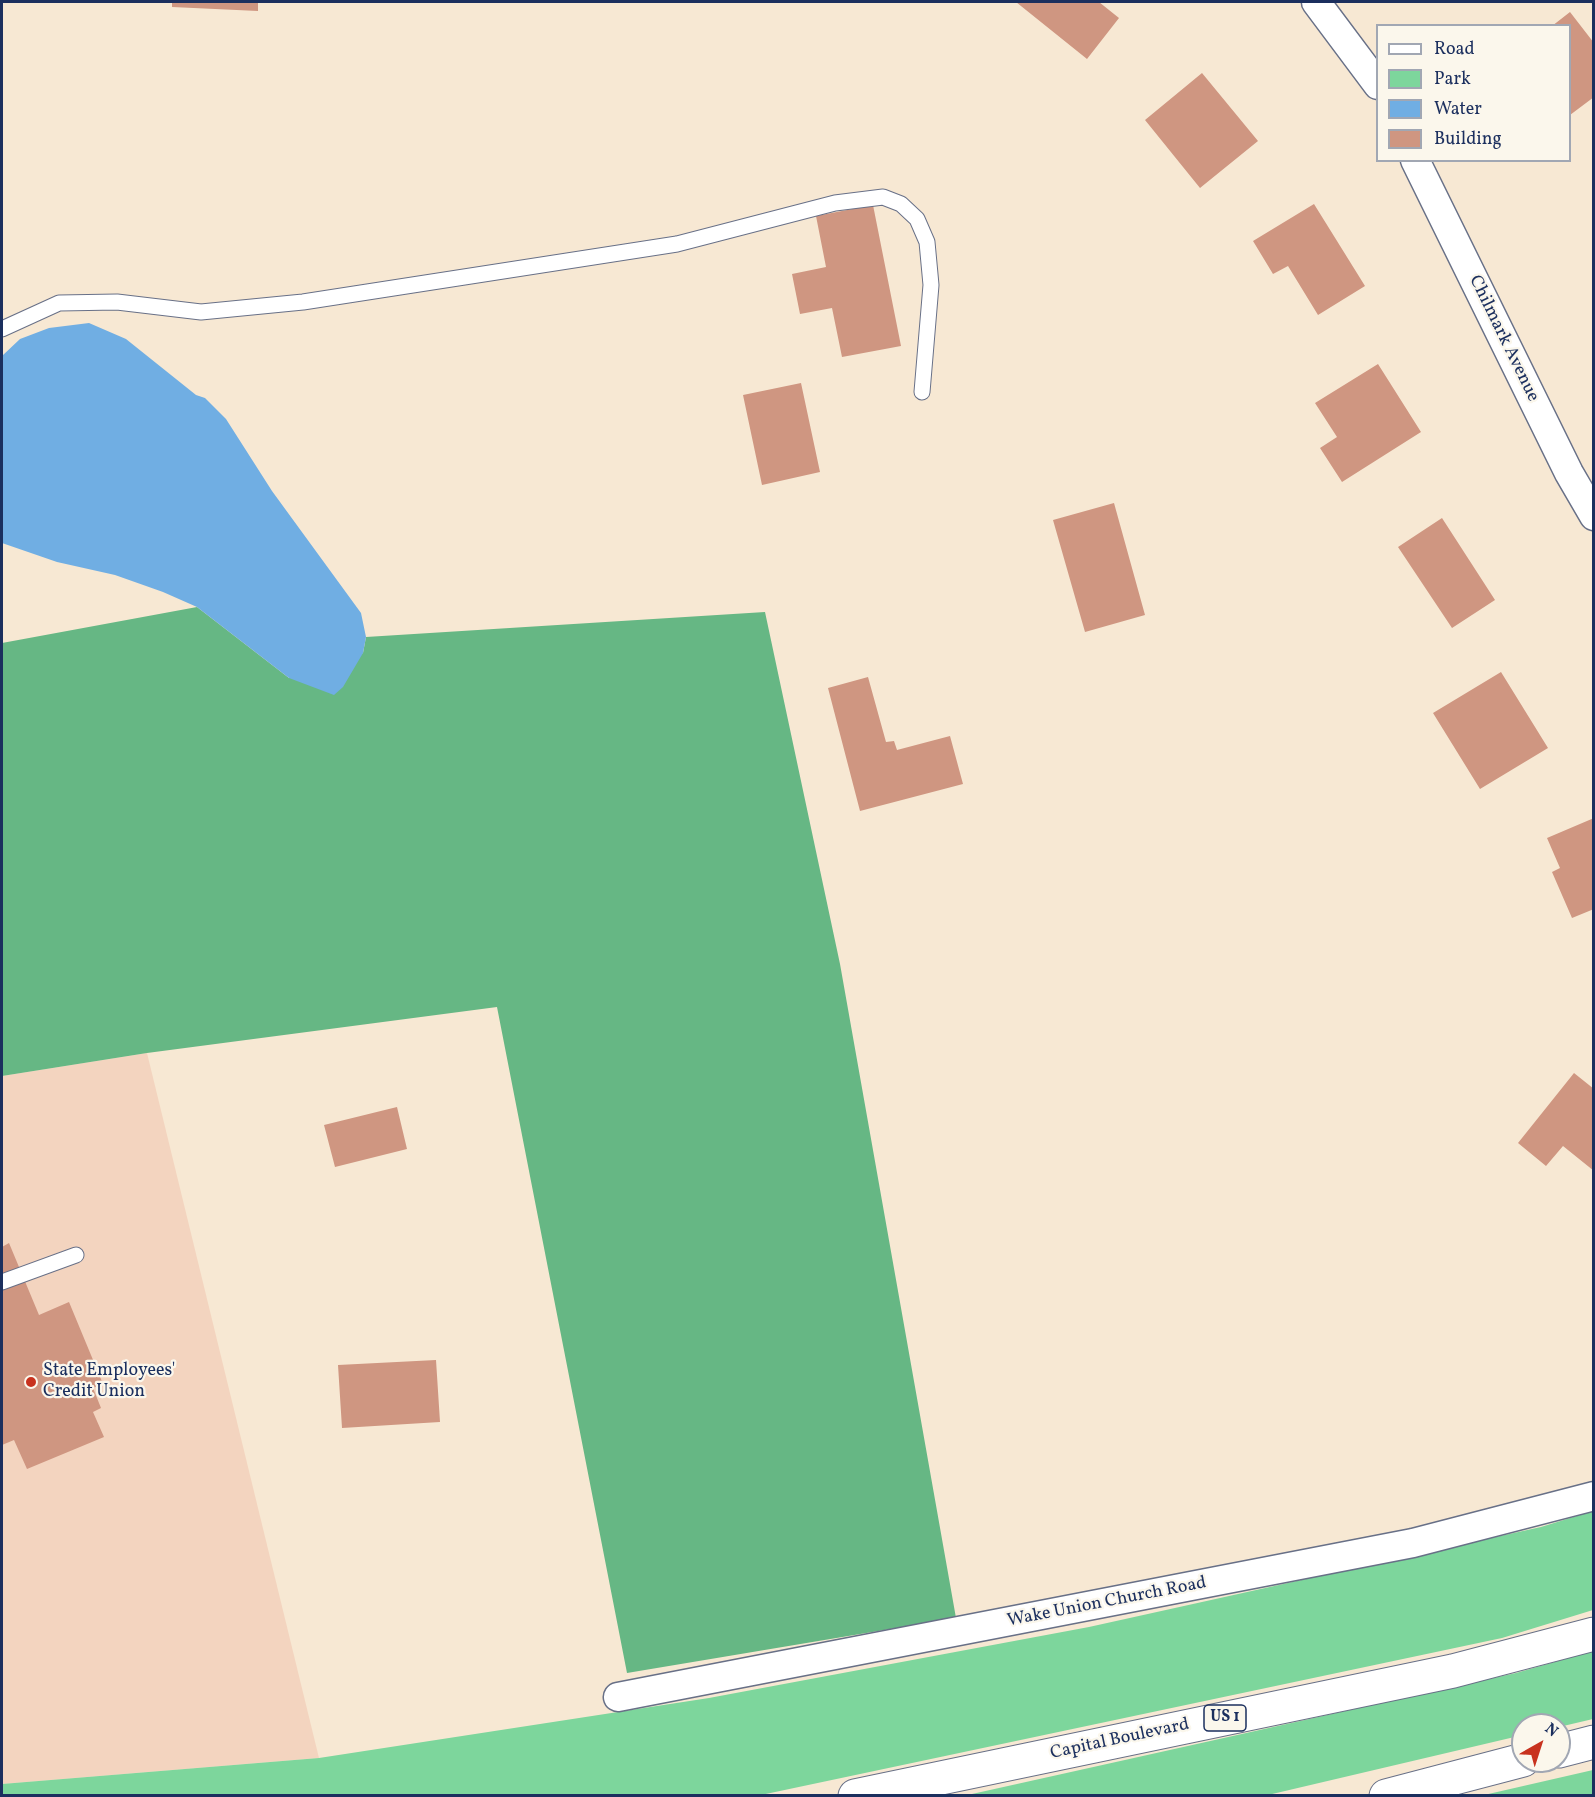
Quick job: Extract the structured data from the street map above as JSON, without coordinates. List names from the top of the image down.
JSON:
{
  "streets": {
    "highway": ["US 1", "Capital Boulevard"],
    "street": ["Chilmark Avenue", "Wake Union Church Road"]
  },
  "places": ["State Employees' Credit Union"],
  "legend": [
    "Road",
    "Park",
    "Water",
    "Building"
  ],
  "north": "top right"
}
